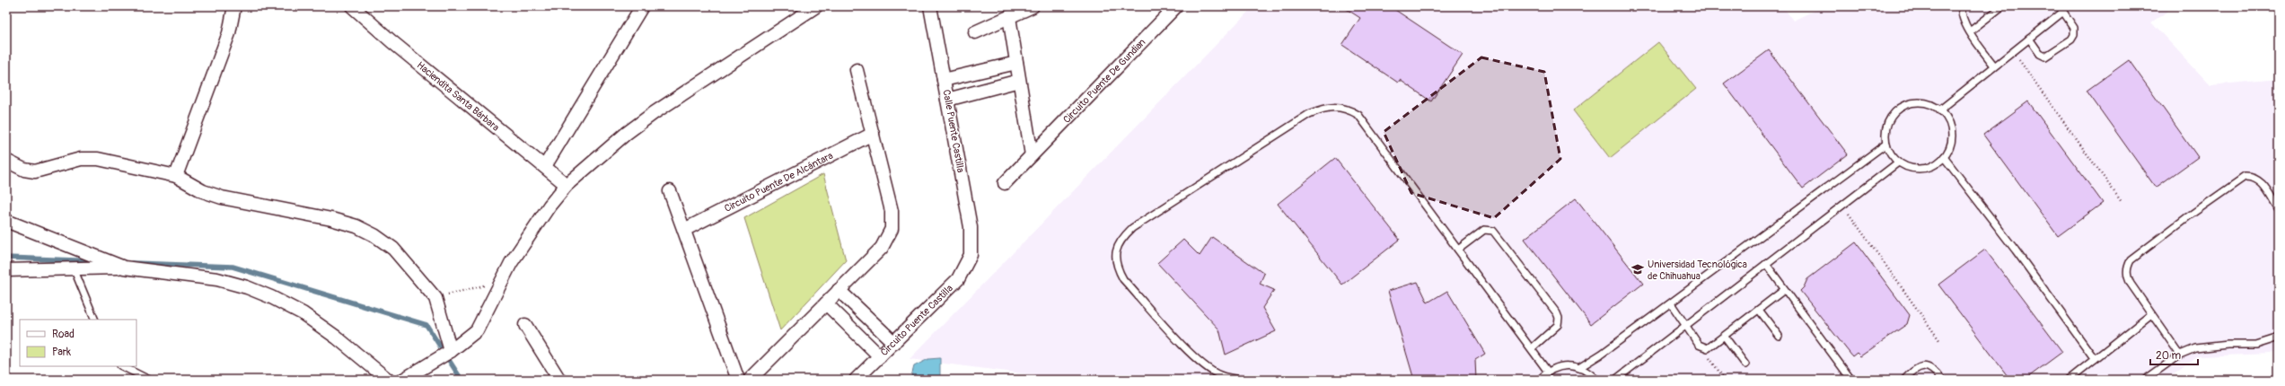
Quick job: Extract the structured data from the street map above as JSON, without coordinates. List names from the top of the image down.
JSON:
{
  "streets": {
    "street": [
      "Circuito Puente De Gundian",
      "Haciendita Santa Bárbara",
      "Calle Puente Castilla",
      "Circuito Puente De Alcántara",
      "Circuito Puente Castilla"
    ]
  },
  "crossings": [
    ["Calle Puente Castilla", "Circuito Puente Castilla"]
  ],
  "places": {
    "school or university": ["Universidad Tecnológica de Chihuahua"]
  },
  "legend": ["Road", "Park"],
  "scale_bar": "20 m"
}
